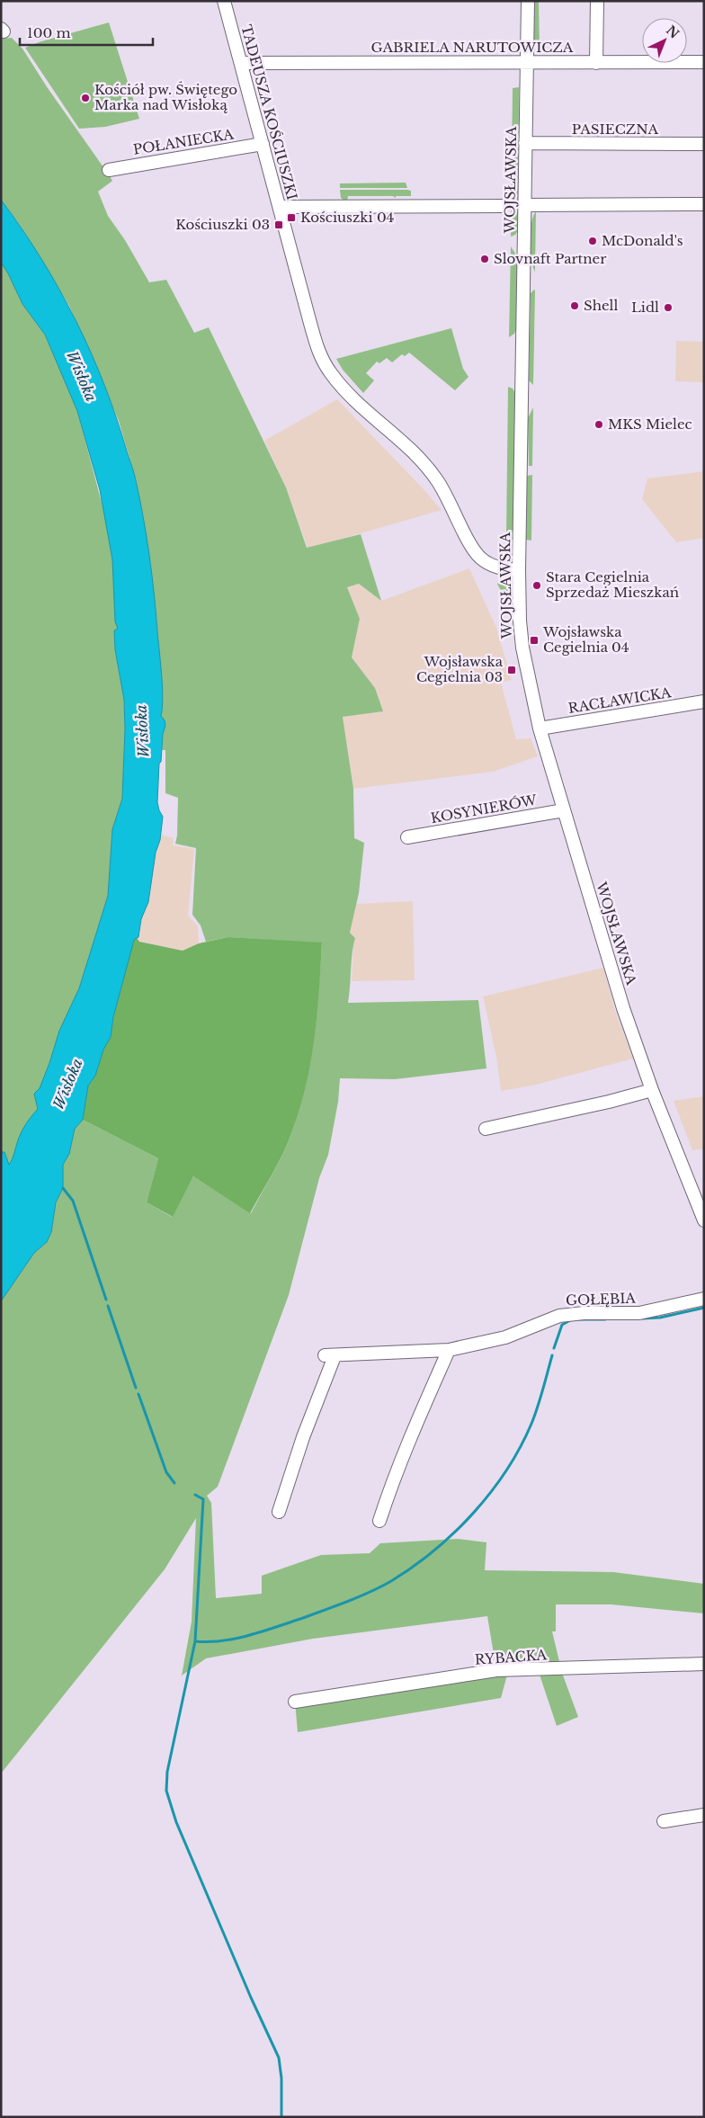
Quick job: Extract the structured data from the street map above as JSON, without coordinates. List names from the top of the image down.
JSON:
{
  "streets": {
    "street": [
      "GABRIELA NARUTOWICZA",
      "TADEUSZA KOŚCIUSZKI",
      "PASIECZNA",
      "POŁANIECKA",
      "WOJSŁAWSKA",
      "RACŁAWICKA",
      "KOSYNIERÓW",
      "GOŁĘBIA",
      "RYBACKA"
    ]
  },
  "crossings": [
    ["GABRIELA NARUTOWICZA", "TADEUSZA KOŚCIUSZKI"],
    ["GABRIELA NARUTOWICZA", "WOJSŁAWSKA"],
    ["TADEUSZA KOŚCIUSZKI", "POŁANIECKA"],
    ["TADEUSZA KOŚCIUSZKI", "WOJSŁAWSKA"],
    ["PASIECZNA", "WOJSŁAWSKA"],
    ["WOJSŁAWSKA", "RACŁAWICKA"],
    ["WOJSŁAWSKA", "KOSYNIERÓW"]
  ],
  "water": ["Wisłoka"],
  "places": {
    "other": [
      "Kościół pw. Świętego Marka nad Wisłoką",
      "McDonald's",
      "Slovnaft Partner",
      "Shell",
      "Lidl",
      "MKS Mielec",
      "Stara Cegielnia Sprzedaż Mieszkań"
    ],
    "transit": [
      "Kościuszki 04",
      "Kościuszki 03",
      "Wojsławska Cegielnia 04",
      "Wojsławska Cegielnia 03"
    ]
  },
  "scale_bar": "100 m",
  "north": "top right"
}
